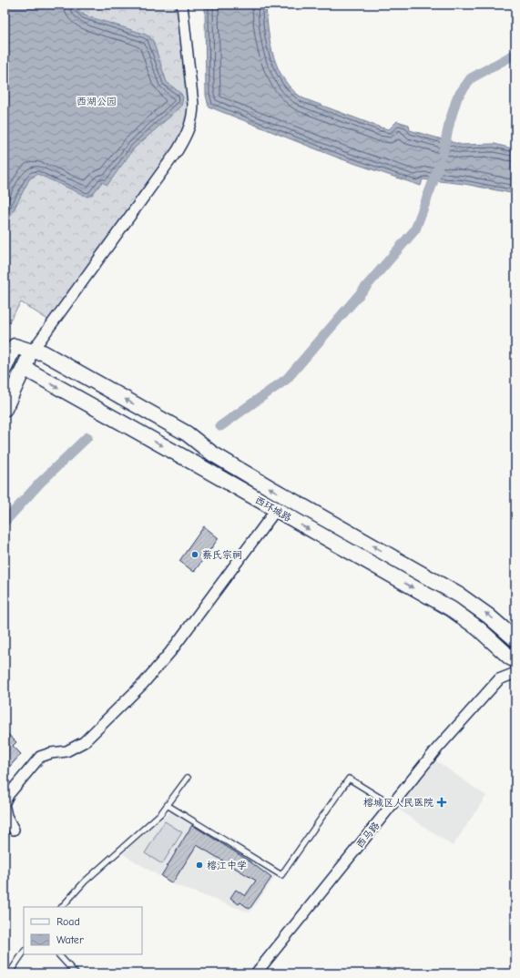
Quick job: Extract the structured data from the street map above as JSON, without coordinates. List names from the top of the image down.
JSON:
{
  "streets": {
    "main road": ["西环城路"],
    "street": ["西马路"]
  },
  "parks": ["西湖公园"],
  "places": {
    "other": ["蔡氏宗祠", "榕江中学"],
    "health": ["榕城区人民医院"]
  },
  "legend": ["Road", "Water"]
}
